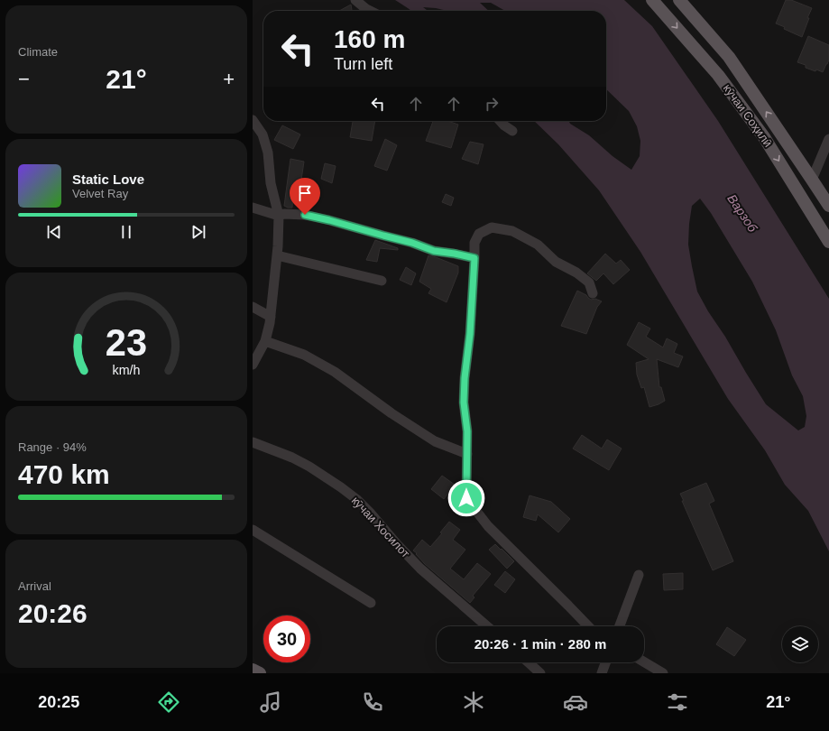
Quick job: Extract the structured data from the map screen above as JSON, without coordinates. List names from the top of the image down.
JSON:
{
  "streets": {
    "main road": ["кӯчаи Соҳилӣ"],
    "street": ["кӯчаи Хосилот"]
  },
  "water": ["Варзоб"],
  "page": {
    "tile": [
      "Climate",
      ["Range · 94%", "470 km"],
      ["Arrival", "20:26"]
    ],
    "turn": ["160 m", "Turn left"],
    "heat": ["−", "21°", "+"],
    "song": ["Static Love", "Velvet Ray"],
    "limit": "30",
    "trip": "20:26 · 1 min · 280 m",
    "tabs": ["20:25", "21°"],
    "gauge": ["23", "km/h"]
  }
}
